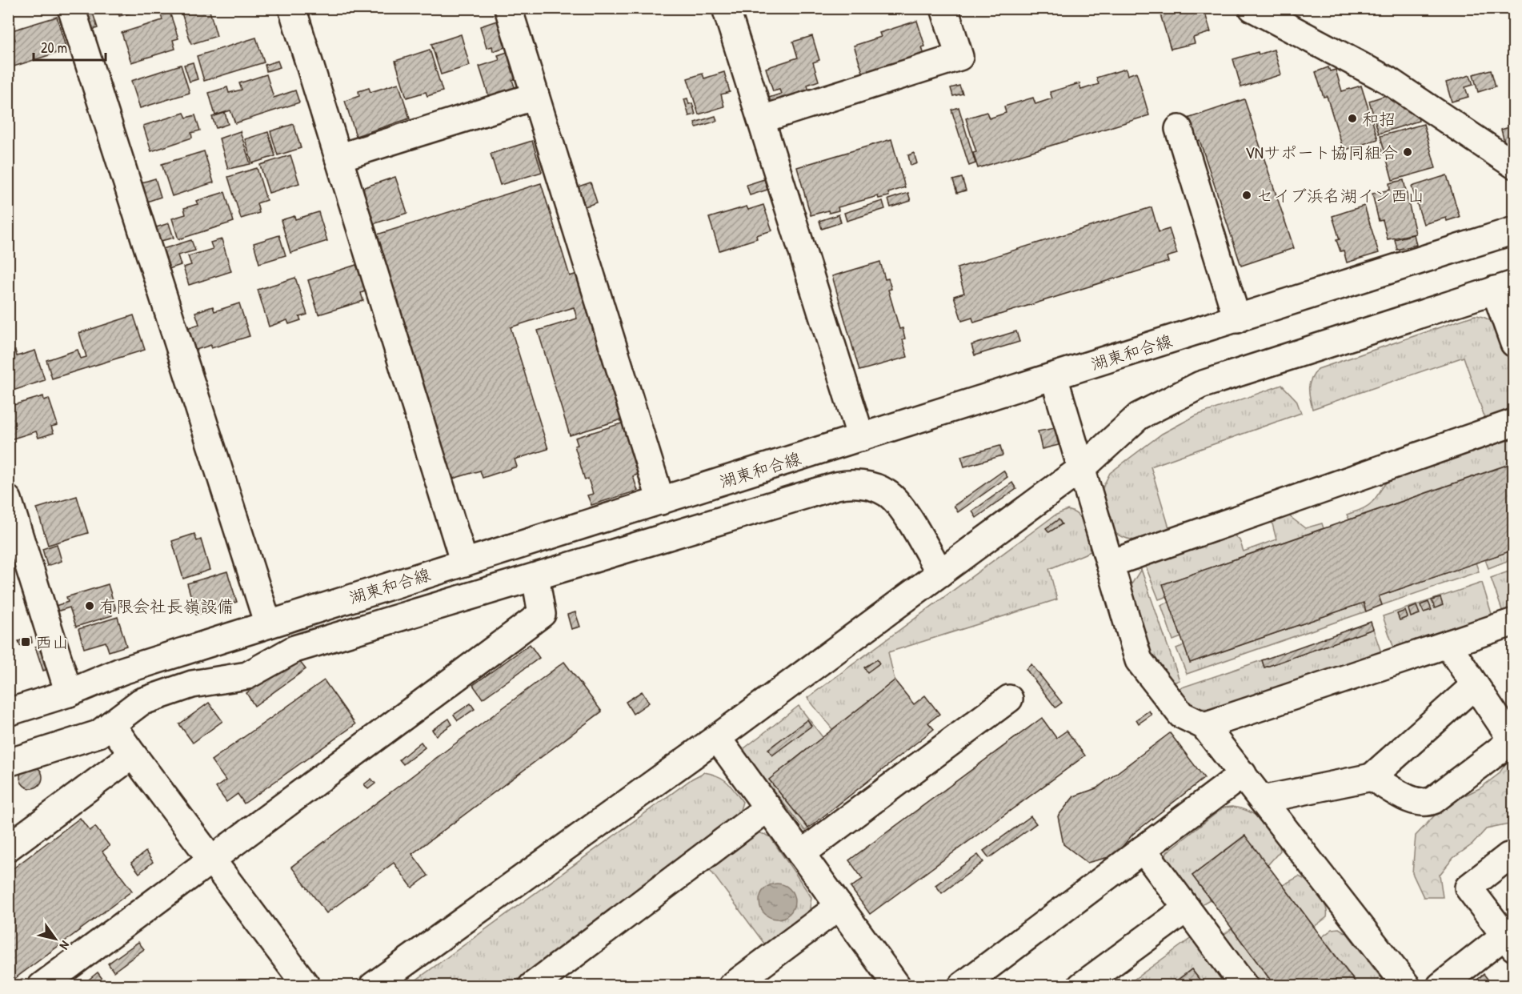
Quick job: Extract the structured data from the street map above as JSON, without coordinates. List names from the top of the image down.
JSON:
{
  "streets": {
    "street": ["湖東和合線"]
  },
  "places": {
    "other": [
      "和招",
      "VNサポート協同組合",
      "セイブ浜名湖イン西山",
      "有限会社長嶺設備"
    ],
    "transit": ["西山"]
  },
  "scale_bar": "20 m",
  "north": "bottom right"
}
